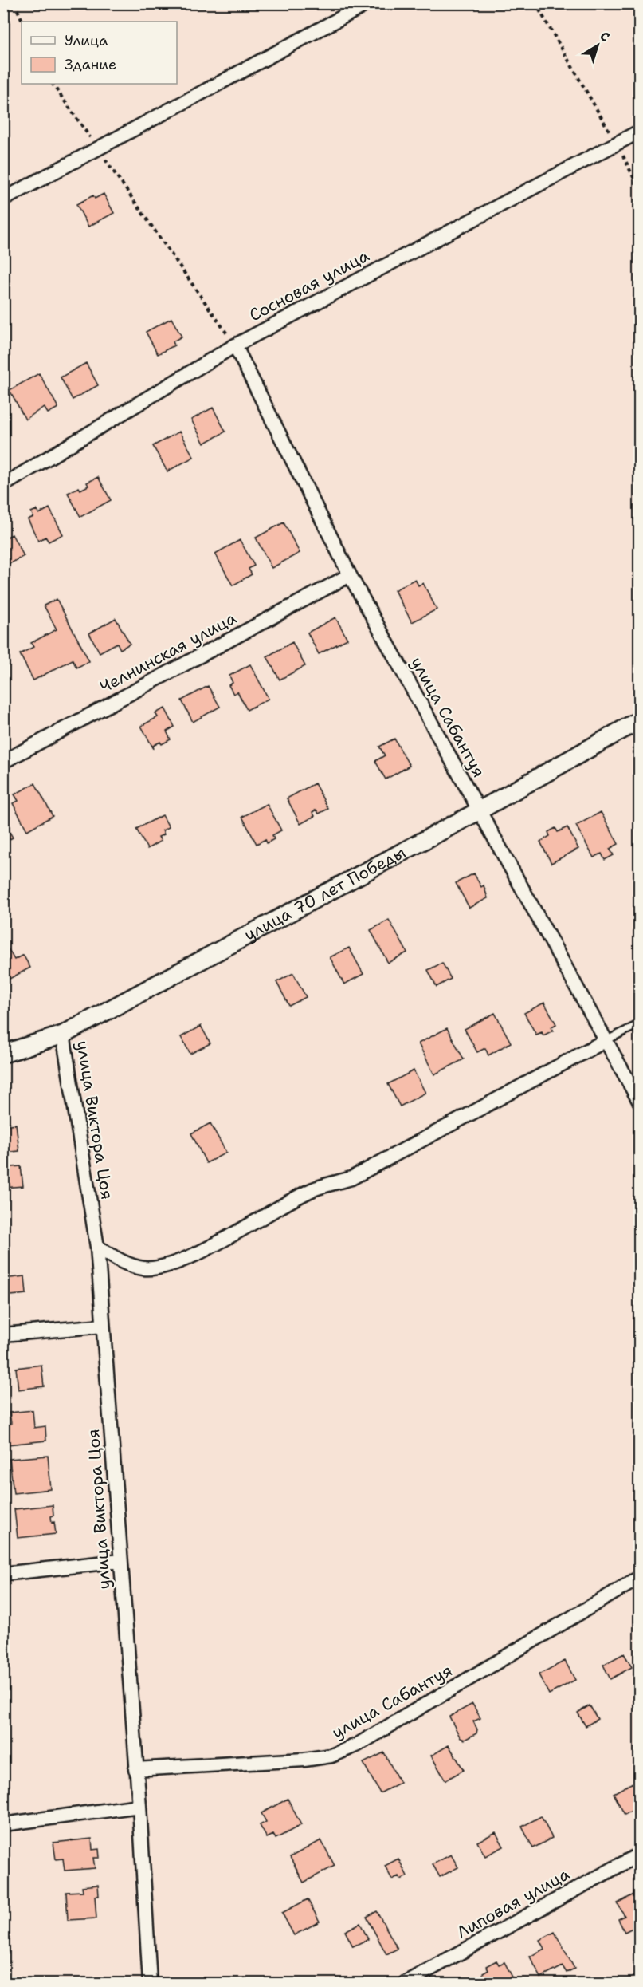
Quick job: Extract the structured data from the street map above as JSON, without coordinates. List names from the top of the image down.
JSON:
{
  "streets": {
    "street": [
      "Сосновая улица",
      "Челнинская улица",
      "улица Сабантуя",
      "улица 70 лет Победы",
      "улица Виктора Цоя",
      "Липовая улица"
    ]
  },
  "crossings": [
    ["Сосновая улица", "улица Сабантуя"],
    ["Челнинская улица", "улица Сабантуя"],
    ["улица Сабантуя", "улица 70 лет Победы"],
    ["улица Сабантуя", "улица Виктора Цоя"],
    ["улица 70 лет Победы", "улица Виктора Цоя"]
  ],
  "legend": ["Улица", "Здание"],
  "north": "top right"
}
